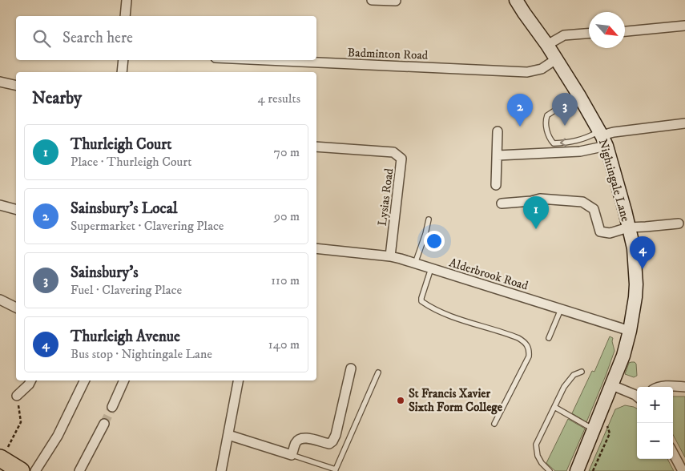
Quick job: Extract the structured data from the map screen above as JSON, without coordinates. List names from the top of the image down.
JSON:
{
  "streets": {
    "main road": ["Nightingale Lane"],
    "street": ["Badminton Road", "Lysias Road", "Alderbrook Road"]
  },
  "crossings": [
    ["Badminton Road", "Nightingale Lane"],
    ["Nightingale Lane", "Alderbrook Road"],
    ["Lysias Road", "Alderbrook Road"]
  ],
  "places": ["St Francis Xavier Sixth Form College"],
  "north": "bottom right",
  "page": {
    "search": "Search here",
    "heading": ["Nearby", "4 results"],
    "pins": [
      "3",
      "2",
      "1",
      "4"
    ],
    "list": [
      {
        "mark": "1",
        "name": "Thurleigh Court",
        "note": "Place · Thurleigh Court",
        "value": "70 m"
      },
      {
        "mark": "2",
        "name": "Sainsbury's Local",
        "note": "Supermarket · Clavering Place",
        "value": "90 m"
      },
      {
        "mark": "3",
        "name": "Sainsbury's",
        "note": "Fuel · Clavering Place",
        "value": "110 m"
      },
      {
        "mark": "4",
        "name": "Thurleigh Avenue",
        "note": "Bus stop · Nightingale Lane",
        "value": "140 m"
      }
    ],
    "map_buttons": ["+", "−"]
  }
}
